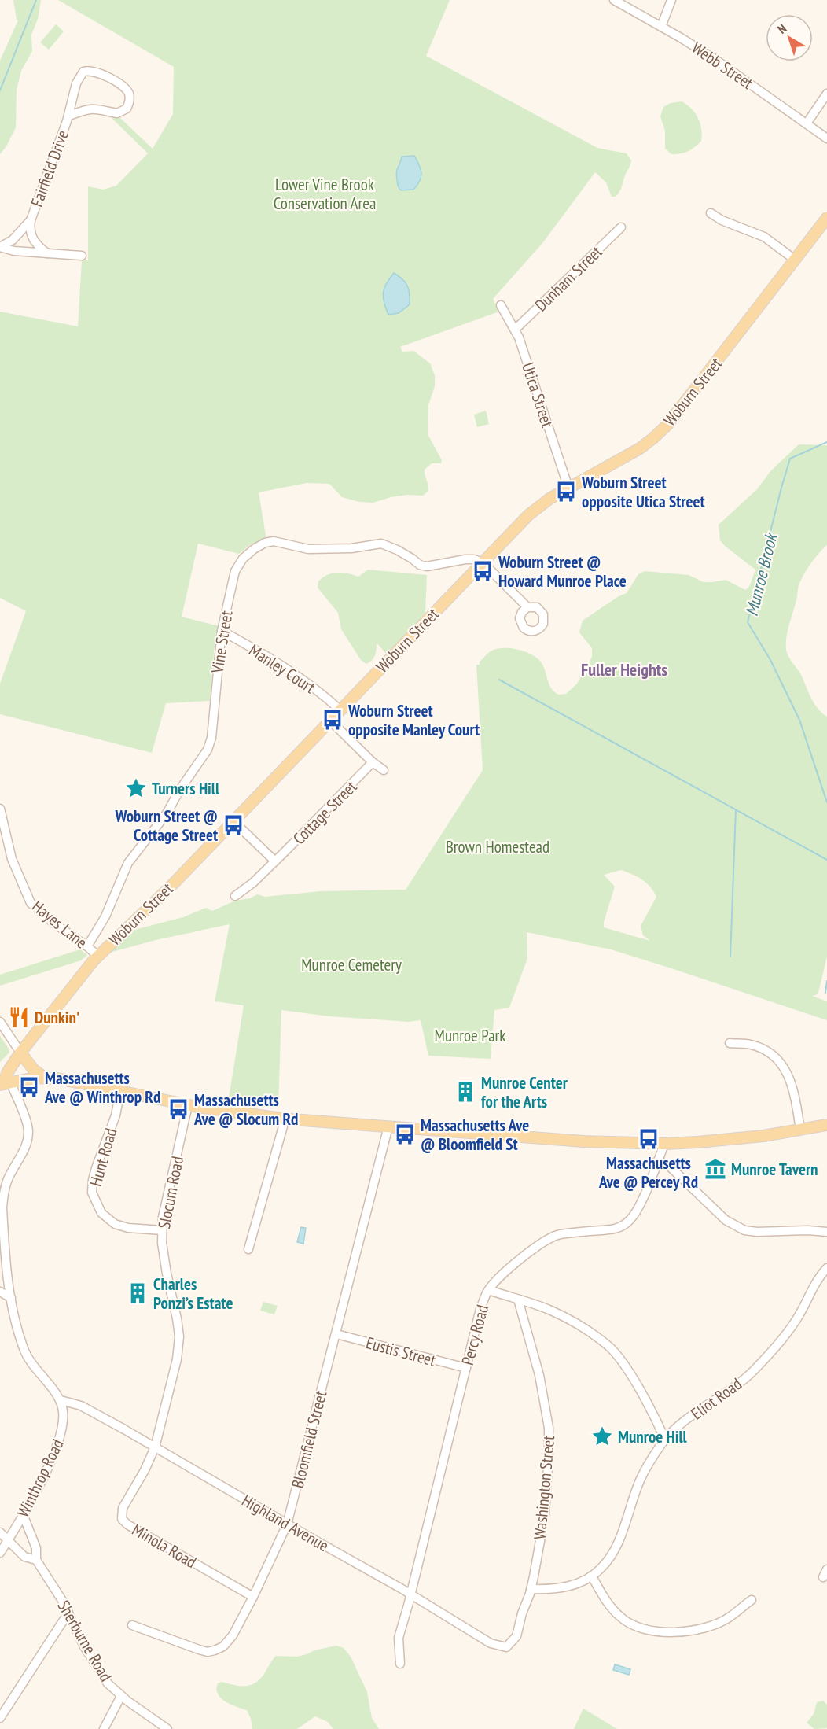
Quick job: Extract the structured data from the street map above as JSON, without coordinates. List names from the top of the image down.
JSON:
{
  "streets": {
    "main road": ["Woburn Street"],
    "street": [
      "Webb Street",
      "Fairfield Drive",
      "Dunham Street",
      "Utica Street",
      "Vine Street",
      "Manley Court",
      "Cottage Street",
      "Hayes Lane",
      "Hunt Road",
      "Slocum Road",
      "Percy Road",
      "Eustis Street",
      "Eliot Road",
      "Bloomfield Street",
      "Winthrop Road",
      "Washington Street",
      "Highland Avenue",
      "Minola Road",
      "Sherburne Road"
    ]
  },
  "crossings": [
    ["Dunham Street", "Utica Street"],
    ["Woburn Street", "Utica Street"],
    ["Woburn Street", "Vine Street"],
    ["Woburn Street", "Manley Court"],
    ["Woburn Street", "Hayes Lane"],
    ["Vine Street", "Manley Court"],
    ["Vine Street", "Hayes Lane"],
    ["Hunt Road", "Slocum Road"],
    ["Slocum Road", "Highland Avenue"],
    ["Slocum Road", "Minola Road"],
    ["Percy Road", "Eustis Street"],
    ["Percy Road", "Highland Avenue"],
    ["Eustis Street", "Bloomfield Street"],
    ["Eliot Road", "Washington Street"],
    ["Bloomfield Street", "Highland Avenue"],
    ["Bloomfield Street", "Minola Road"],
    ["Winthrop Road", "Highland Avenue"],
    ["Winthrop Road", "Sherburne Road"],
    ["Washington Street", "Highland Avenue"],
    ["Highland Avenue", "Minola Road"]
  ],
  "districts": ["Fuller Heights"],
  "water": ["Munroe Brook"],
  "parks": [
    "Lower Vine Brook Conservation Area",
    "Brown Homestead",
    "Munroe Cemetery",
    "Munroe Park"
  ],
  "places": {
    "bus stop": [
      "Woburn Street opposite Utica Street",
      "Woburn Street @ Howard Munroe Place",
      "Woburn Street opposite Manley Court",
      "Woburn Street @ Cottage Street",
      "Massachusetts Ave @ Winthrop Rd",
      "Massachusetts Ave @ Slocum Rd",
      "Massachusetts Ave @ Bloomfield St",
      "Massachusetts Ave @ Percey Rd"
    ],
    "place": ["Turners Hill", "Munroe Hill"],
    "restaurant": ["Dunkin'"],
    "building": ["Munroe Center for the Arts", "Charles Ponzi’s Estate"],
    "museum": ["Munroe Tavern"]
  },
  "north": "top left"
}
